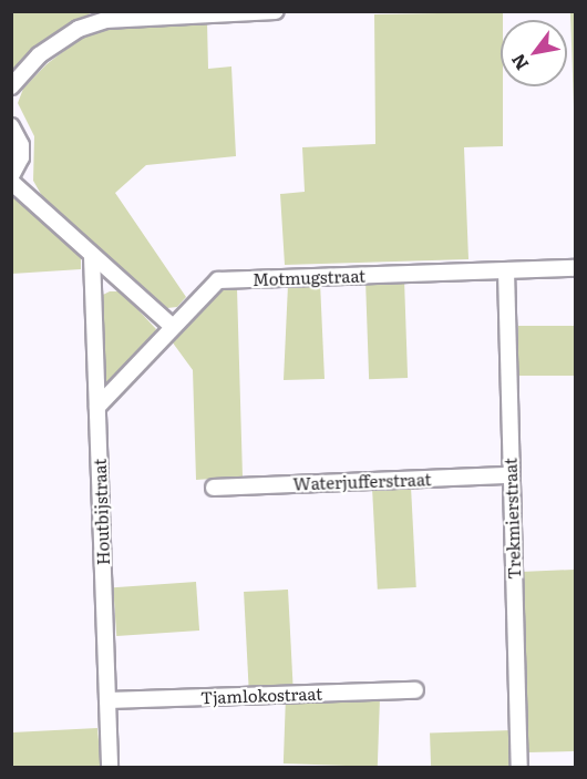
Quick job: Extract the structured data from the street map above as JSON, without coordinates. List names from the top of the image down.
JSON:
{
  "streets": {
    "street": [
      "Motmugstraat",
      "Waterjufferstraat",
      "Houtbijstraat",
      "Trekmierstraat",
      "Tjamlokostraat"
    ]
  },
  "crossings": [
    ["Motmugstraat", "Houtbijstraat"],
    ["Motmugstraat", "Trekmierstraat"],
    ["Waterjufferstraat", "Trekmierstraat"],
    ["Houtbijstraat", "Tjamlokostraat"]
  ],
  "north": "bottom left"
}
